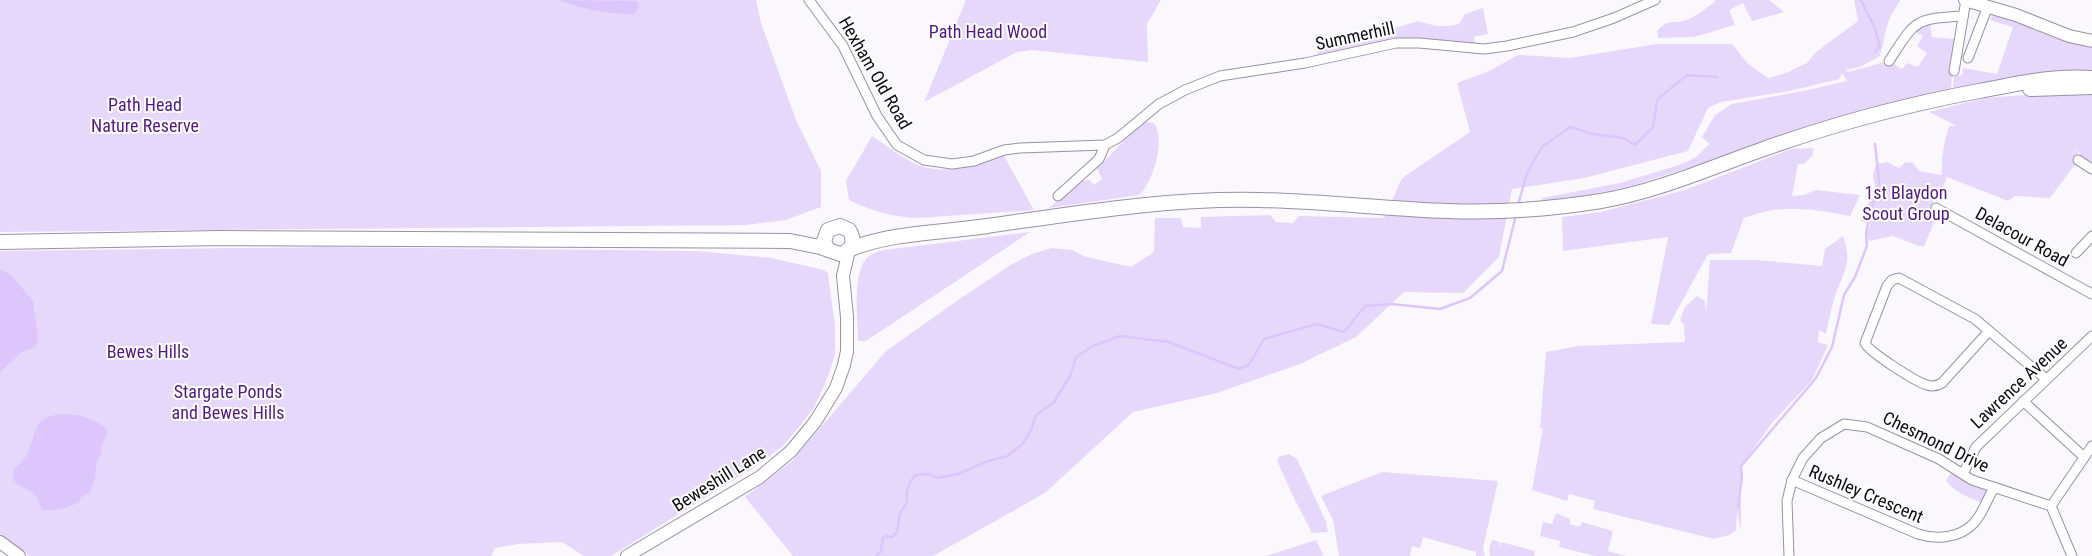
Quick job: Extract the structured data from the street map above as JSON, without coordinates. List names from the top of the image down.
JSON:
{
  "streets": {
    "street": [
      "Summerhill",
      "Hexham Old Road",
      "Delacour Road",
      "Lawrence Avenue",
      "Chesmond Drive",
      "Beweshill Lane",
      "Rushley Crescent"
    ]
  },
  "crossings": [
    ["Summerhill", "Hexham Old Road"],
    ["Lawrence Avenue", "Chesmond Drive"],
    ["Chesmond Drive", "Rushley Crescent"]
  ],
  "parks": [
    "Path Head Wood",
    "Path Head Nature Reserve",
    "1st Blaydon Scout Group",
    "Bewes Hills",
    "Stargate Ponds and Bewes Hills"
  ]
}
